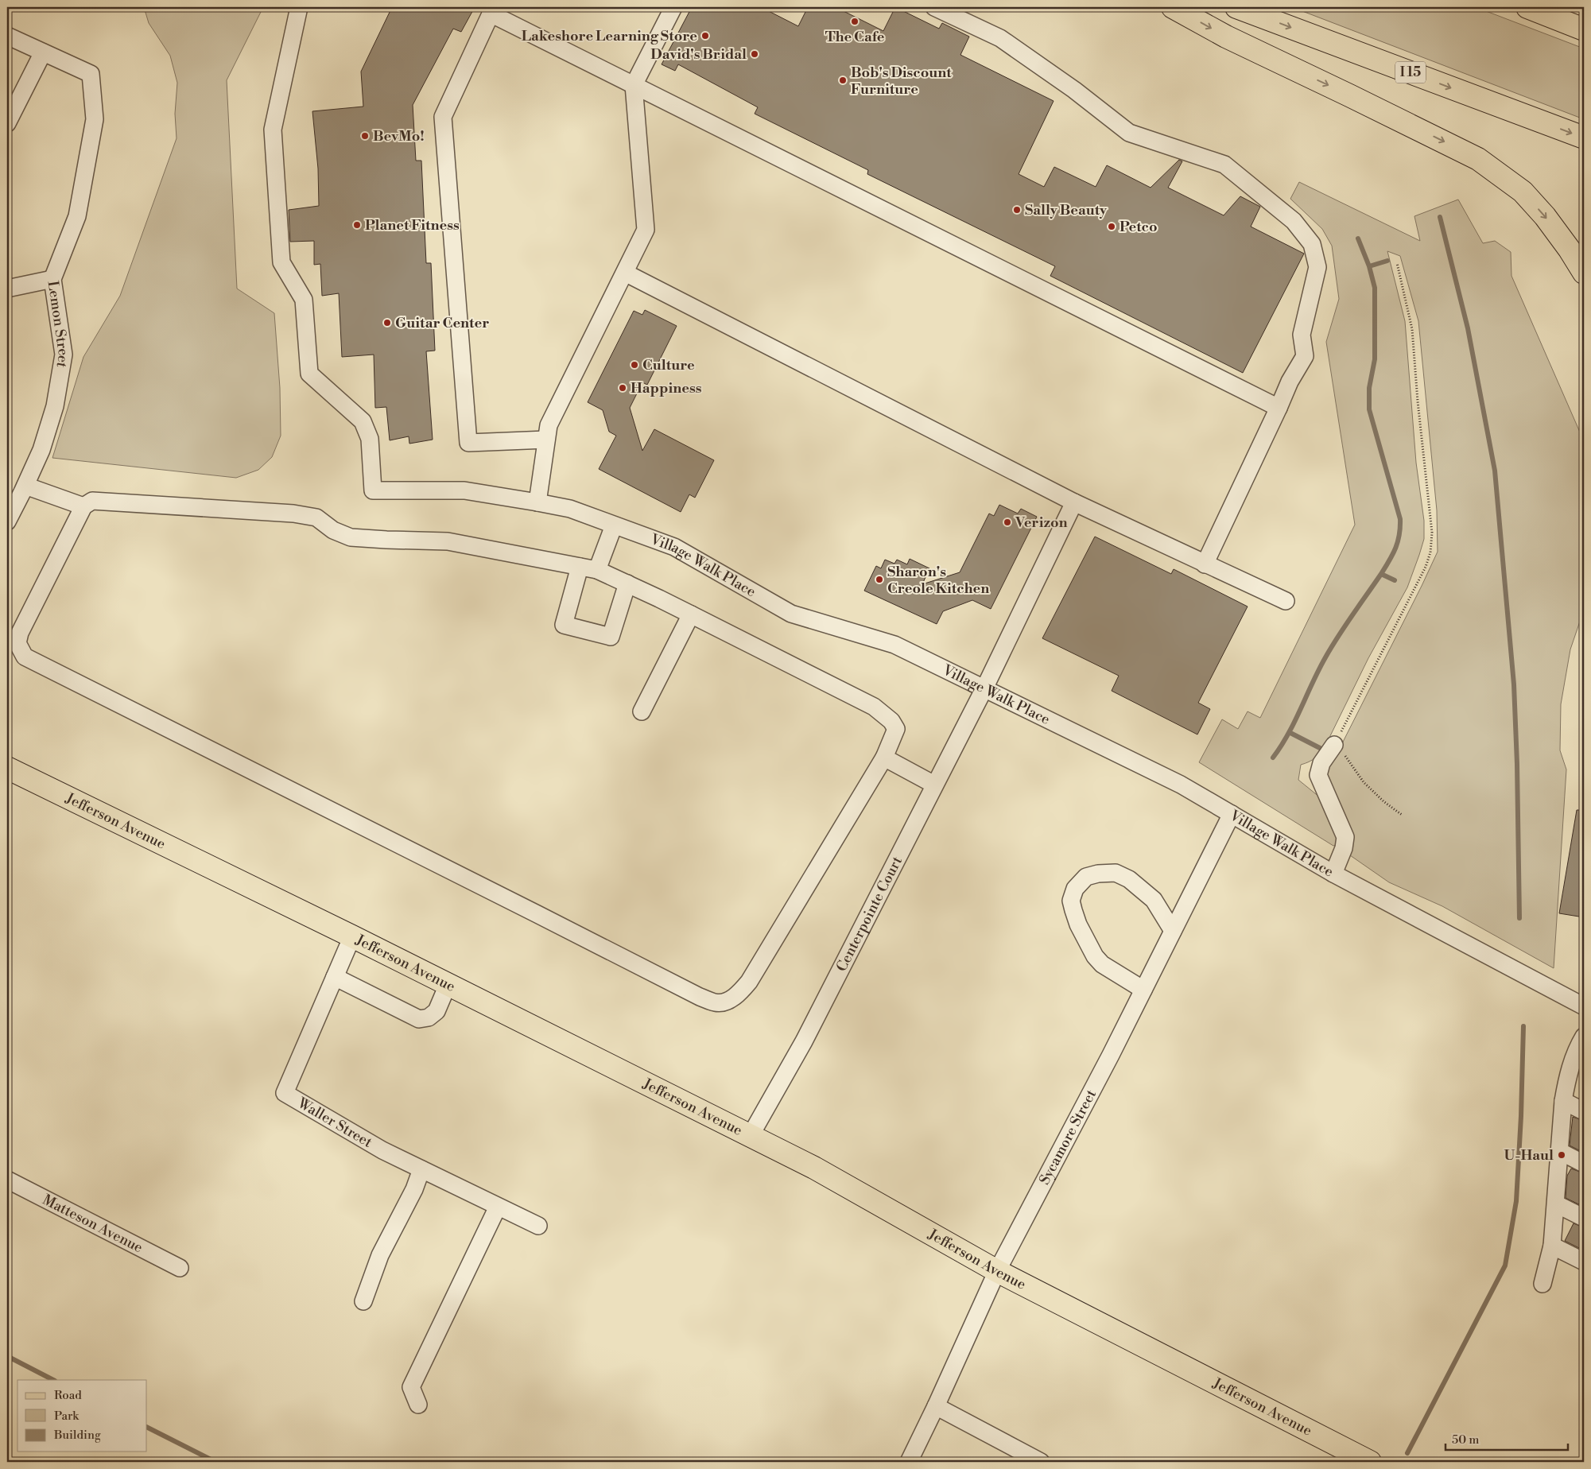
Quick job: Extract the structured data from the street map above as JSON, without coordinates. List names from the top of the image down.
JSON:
{
  "streets": {
    "main road": ["I 15", "Jefferson Avenue"],
    "street": [
      "Lemon Street",
      "Village Walk Place",
      "Centerpointe Court",
      "Waller Street",
      "Sycamore Street",
      "Matteson Avenue"
    ]
  },
  "crossings": [
    ["Village Walk Place", "Centerpointe Court"],
    ["Village Walk Place", "Sycamore Street"],
    ["Jefferson Avenue", "Centerpointe Court"],
    ["Jefferson Avenue", "Waller Street"],
    ["Jefferson Avenue", "Sycamore Street"]
  ],
  "places": [
    "The Cafe",
    "Lakeshore Learning Store",
    "David's Bridal",
    "Bob's Discount Furniture",
    "BevMo!",
    "Sally Beauty",
    "Planet Fitness",
    "Petco",
    "Guitar Center",
    "Culture",
    "Happiness",
    "Verizon",
    "Sharon's Creole Kitchen",
    "U-Haul"
  ],
  "legend": ["Road", "Park", "Building"],
  "scale_bar": "50 m"
}
